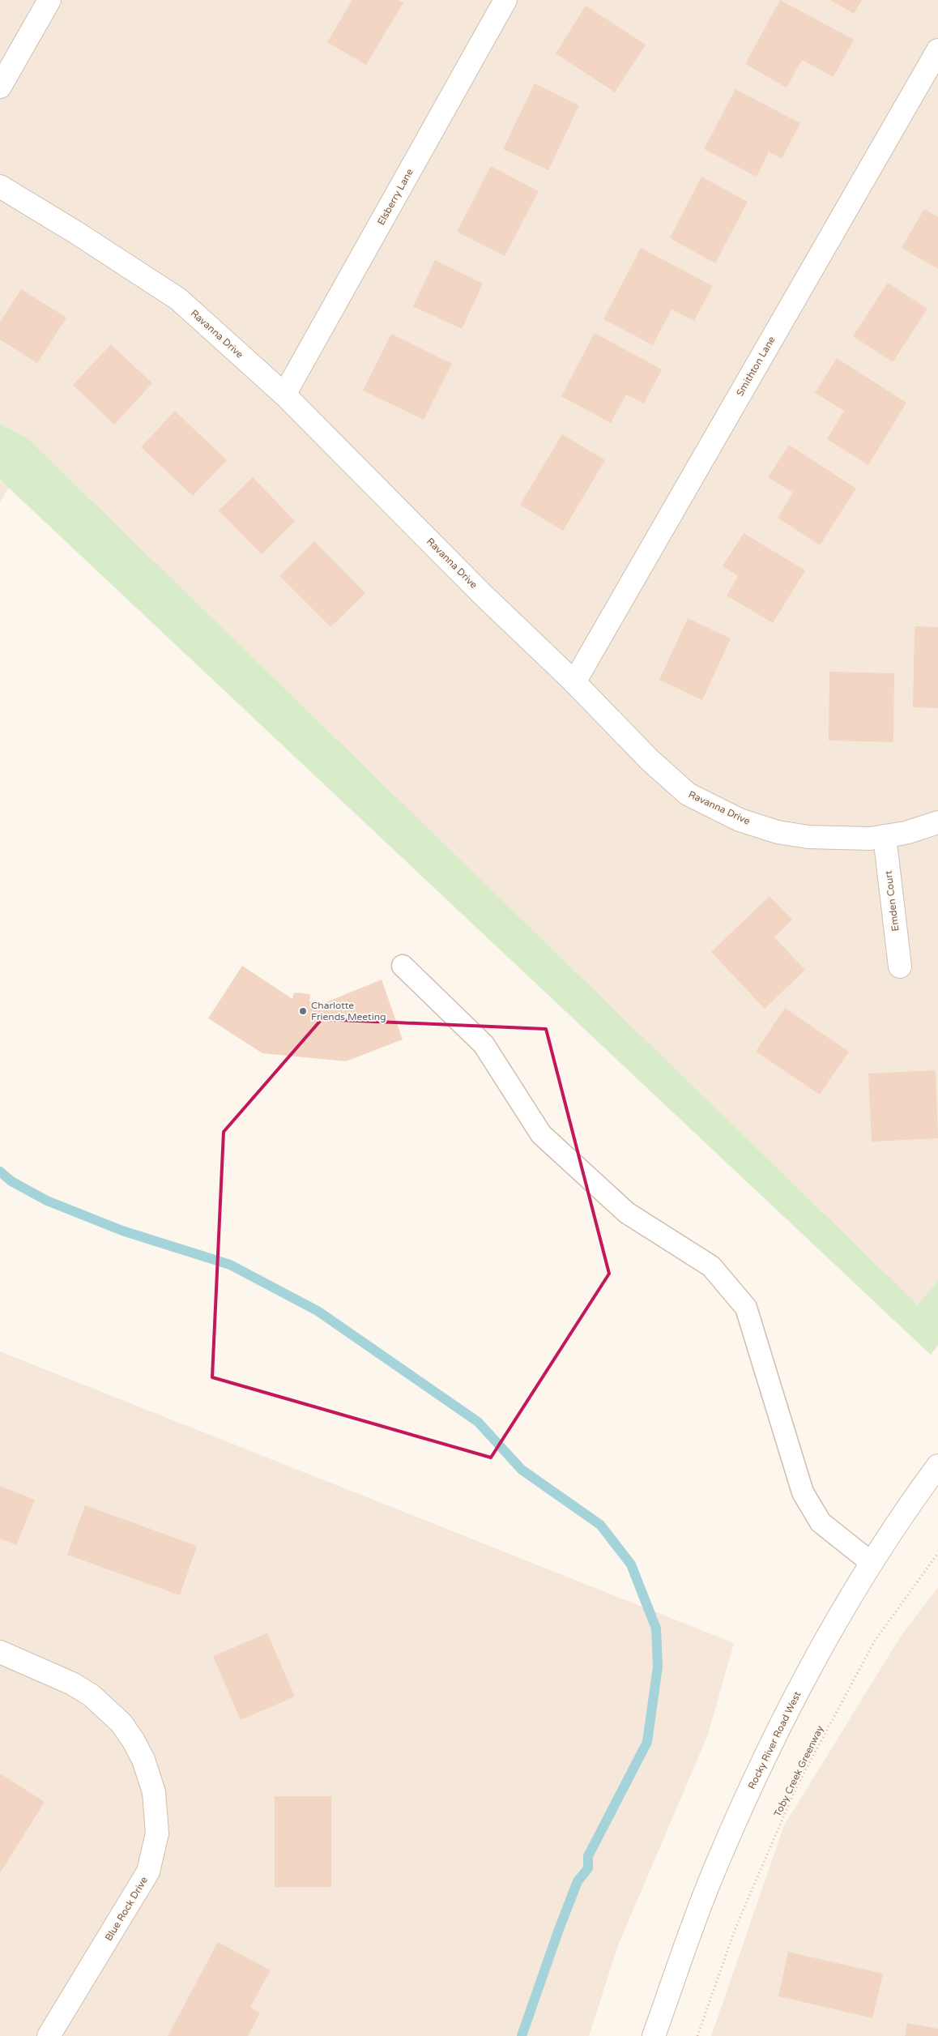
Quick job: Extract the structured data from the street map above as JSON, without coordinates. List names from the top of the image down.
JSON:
{
  "streets": {
    "street": [
      "Elsberry Lane",
      "Ravanna Drive",
      "Smithton Lane",
      "Emden Court",
      "Rocky River Road West",
      "Blue Rock Drive"
    ],
    "path": ["Toby Creek Greenway"]
  },
  "crossings": [
    ["Elsberry Lane", "Ravanna Drive"],
    ["Ravanna Drive", "Smithton Lane"],
    ["Ravanna Drive", "Emden Court"]
  ],
  "places": ["Charlotte Friends Meeting"]
}
